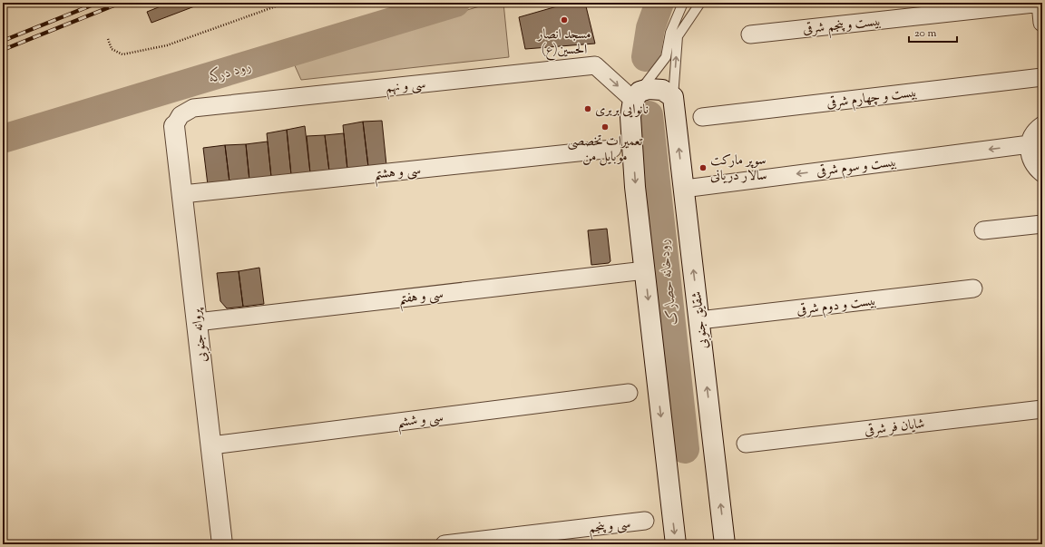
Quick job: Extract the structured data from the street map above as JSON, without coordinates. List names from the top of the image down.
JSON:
{
  "streets": {
    "main road": ["شقایق جنوبی", "پروانه جنوبی"],
    "street": [
      "بیست و پنجم شرقی",
      "سی و نهم",
      "بیست و چهارم شرقی",
      "بیست و سوم شرقی",
      "سی و هشتم",
      "سی و هفتم",
      "بیست و دوم شرقی",
      "سی و ششم",
      "شایان فر شرقی",
      "سی و پنجم"
    ]
  },
  "crossings": [
    ["سی و نهم", "پروانه جنوبی"],
    ["بیست و سوم شرقی", "شقایق جنوبی"],
    ["سی و هشتم", "پروانه جنوبی"],
    ["سی و هفتم", "پروانه جنوبی"],
    ["بیست و دوم شرقی", "شقایق جنوبی"],
    ["پروانه جنوبی", "سی و ششم"]
  ],
  "one_way": ["سی و نهم", "بیست و سوم شرقی"],
  "water": ["رود درکه", "رودخانه حصارک"],
  "places": [
    "مسجد انصار الحسین(ع)",
    "نانوایی بربری",
    "تعمیرات تخصصی موبایل من",
    "سوپر مارکت سالار دریانی"
  ],
  "scale_bar": "20 m"
}
